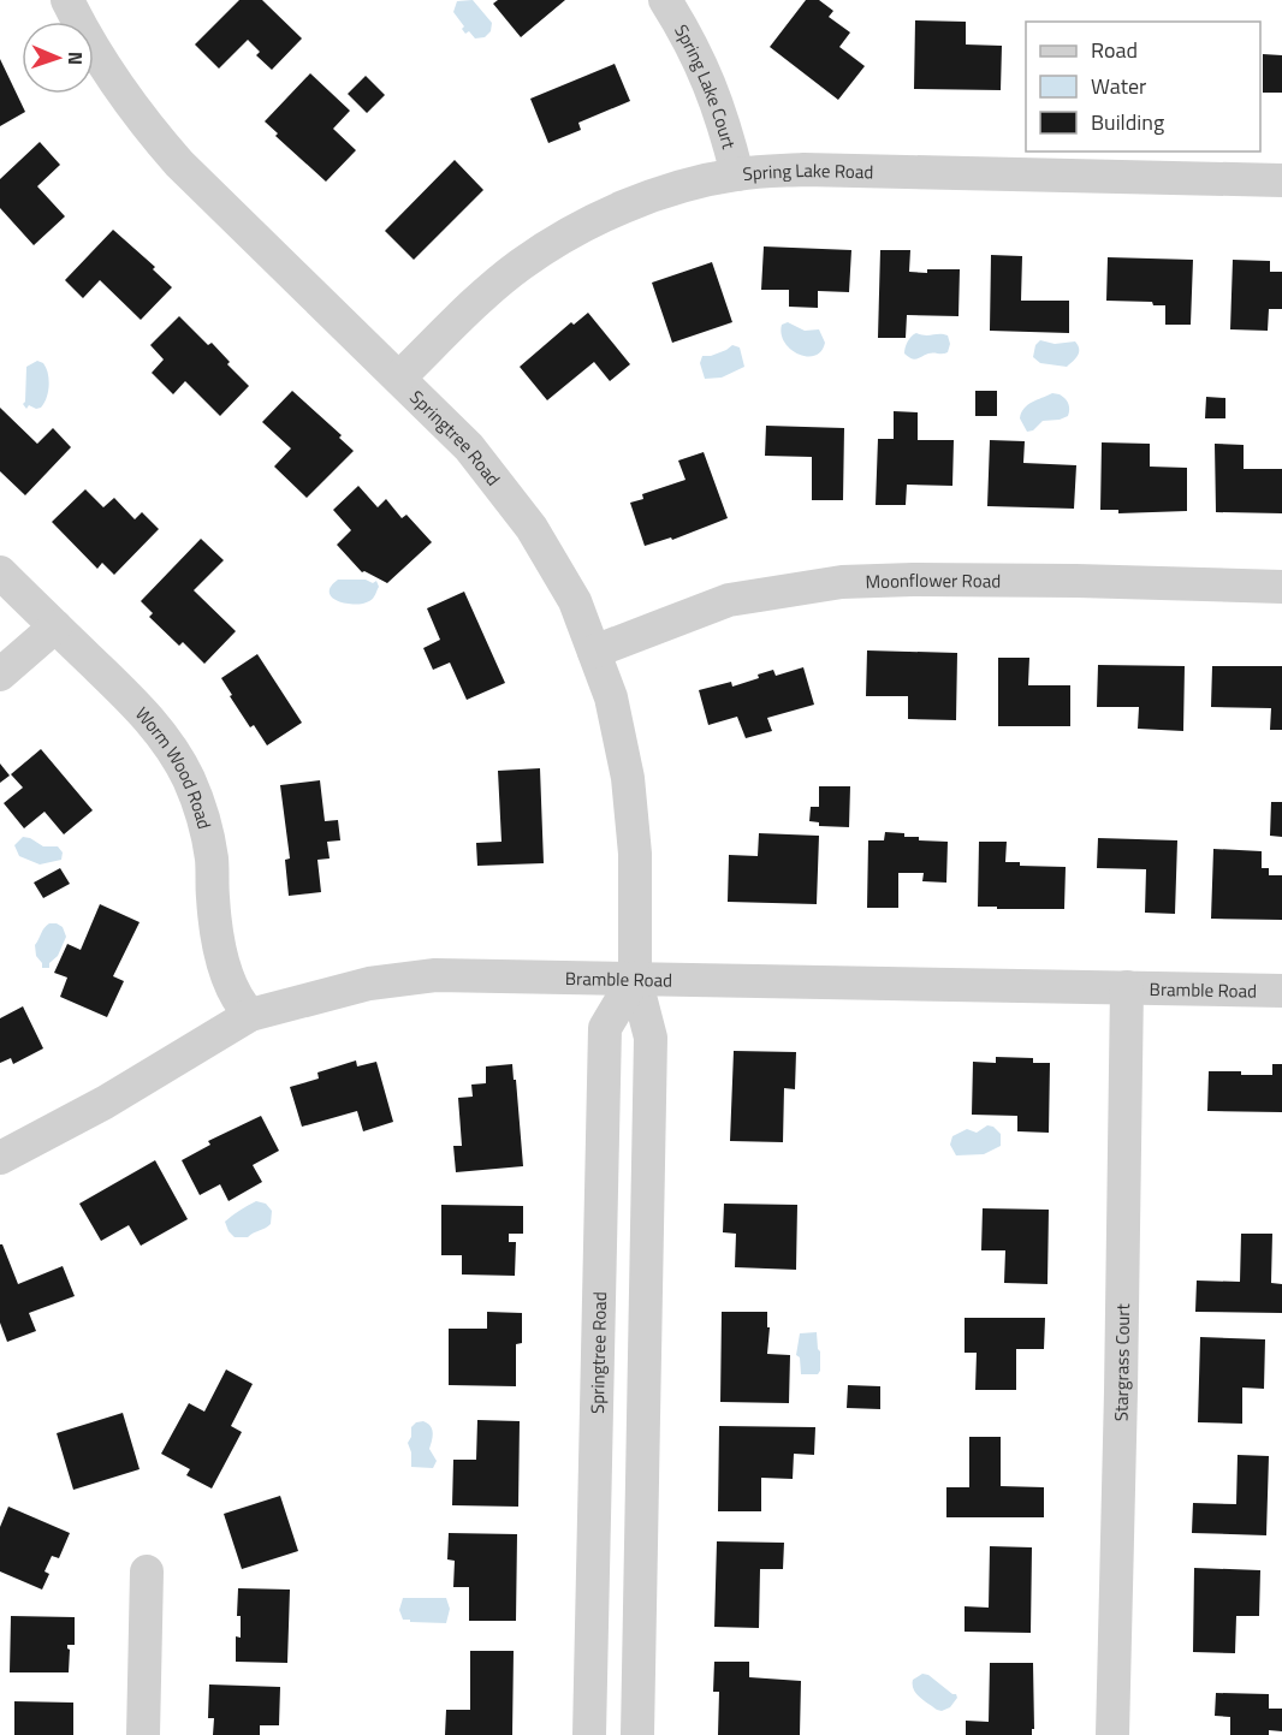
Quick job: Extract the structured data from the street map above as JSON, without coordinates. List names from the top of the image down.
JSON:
{
  "streets": {
    "street": [
      "Spring Lake Court",
      "Spring Lake Road",
      "Springtree Road",
      "Moonflower Road",
      "Worm Wood Road",
      "Bramble Road",
      "Stargrass Court"
    ]
  },
  "crossings": [
    ["Spring Lake Court", "Spring Lake Road"],
    ["Spring Lake Road", "Springtree Road"],
    ["Springtree Road", "Moonflower Road"],
    ["Springtree Road", "Bramble Road"],
    ["Worm Wood Road", "Bramble Road"],
    ["Bramble Road", "Stargrass Court"]
  ],
  "legend": ["Road", "Water", "Building"],
  "north": "right"
}
